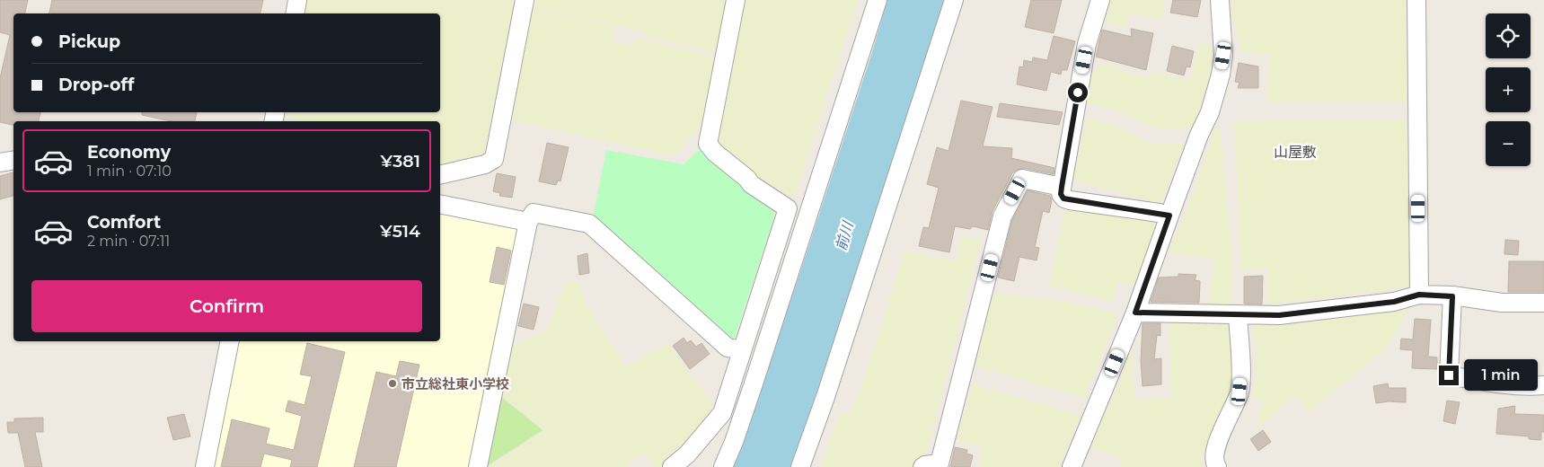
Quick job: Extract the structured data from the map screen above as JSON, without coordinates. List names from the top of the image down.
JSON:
{
  "districts": ["山屋敷"],
  "water": ["前川"],
  "places": ["市立総社東小学校"],
  "page": {
    "map_buttons": ["+", "−"],
    "banner": ["Pickup", "Drop-off"],
    "list": [
      {
        "name": "Economy",
        "note": "1 min · 07:10",
        "value": "¥381"
      },
      {
        "name": "Comfort",
        "note": "2 min · 07:11",
        "value": "¥514"
      }
    ],
    "buttons": "Confirm",
    "bubble": "1 min"
  }
}
